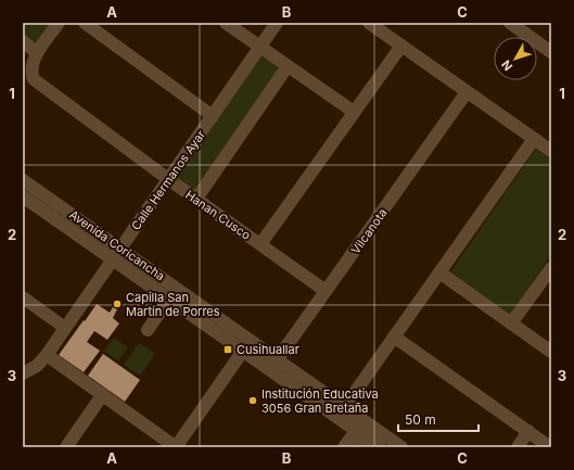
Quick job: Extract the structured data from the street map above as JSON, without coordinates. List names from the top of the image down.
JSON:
{
  "streets": {
    "street": [
      "Calle Hermanos Ayar",
      "Hanan Cusco",
      "Vilcanota",
      "Avenida Coricancha"
    ]
  },
  "crossings": [
    ["Calle Hermanos Ayar", "Hanan Cusco"],
    ["Calle Hermanos Ayar", "Avenida Coricancha"],
    ["Hanan Cusco", "Vilcanota"],
    ["Vilcanota", "Avenida Coricancha"]
  ],
  "places": {
    "other": ["Capilla San Martín de Porres", "Institución Educativa 3056 Gran Bretaña"],
    "transit": ["Cusihuallar"]
  },
  "scale_bar": "50 m",
  "north": "bottom left",
  "grid": {
    "columns": ["A", "B", "C"],
    "rows": ["1", "2", "3"]
  }
}
